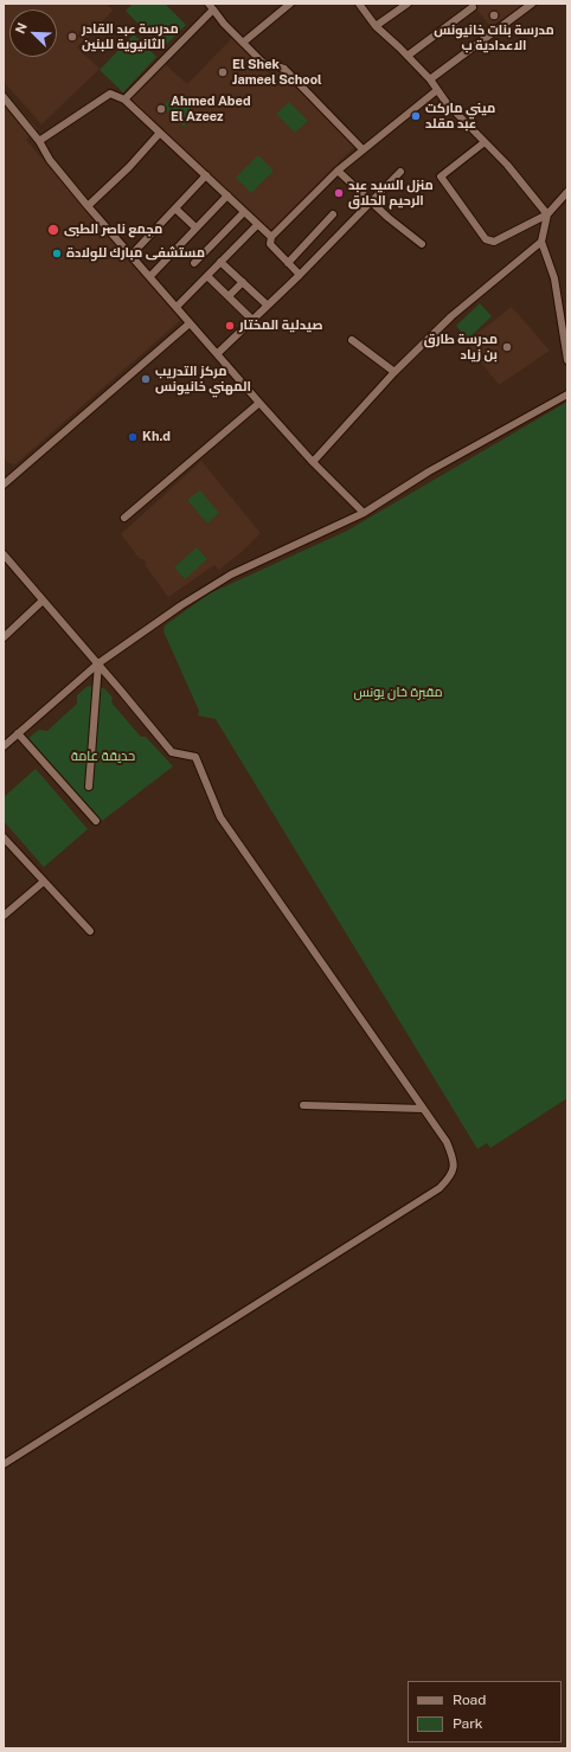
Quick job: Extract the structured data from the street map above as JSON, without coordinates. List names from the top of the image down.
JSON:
{
  "parks": ["مقبرة خان يونس", "حديقة عامة"],
  "places": [
    "مدرسة بنات خانيونس الاعدادية ب",
    "مدرسة عبد القادر الثانيوية للبنين",
    "El Shek Jameel School",
    "Ahmed Abed El Azeez",
    "ميني ماركت عبد مقلد",
    "منزل السيد عبد الرحيم الحلاق",
    "مجمع ناصر الطبى",
    "مستشفى مبارك للولادة",
    "صيدلية المختار",
    "مدرسة طارق بن زياد",
    "مركز التدريب المهني خانيونس",
    "Kh.d"
  ],
  "legend": ["Road", "Park"],
  "north": "top left"
}
